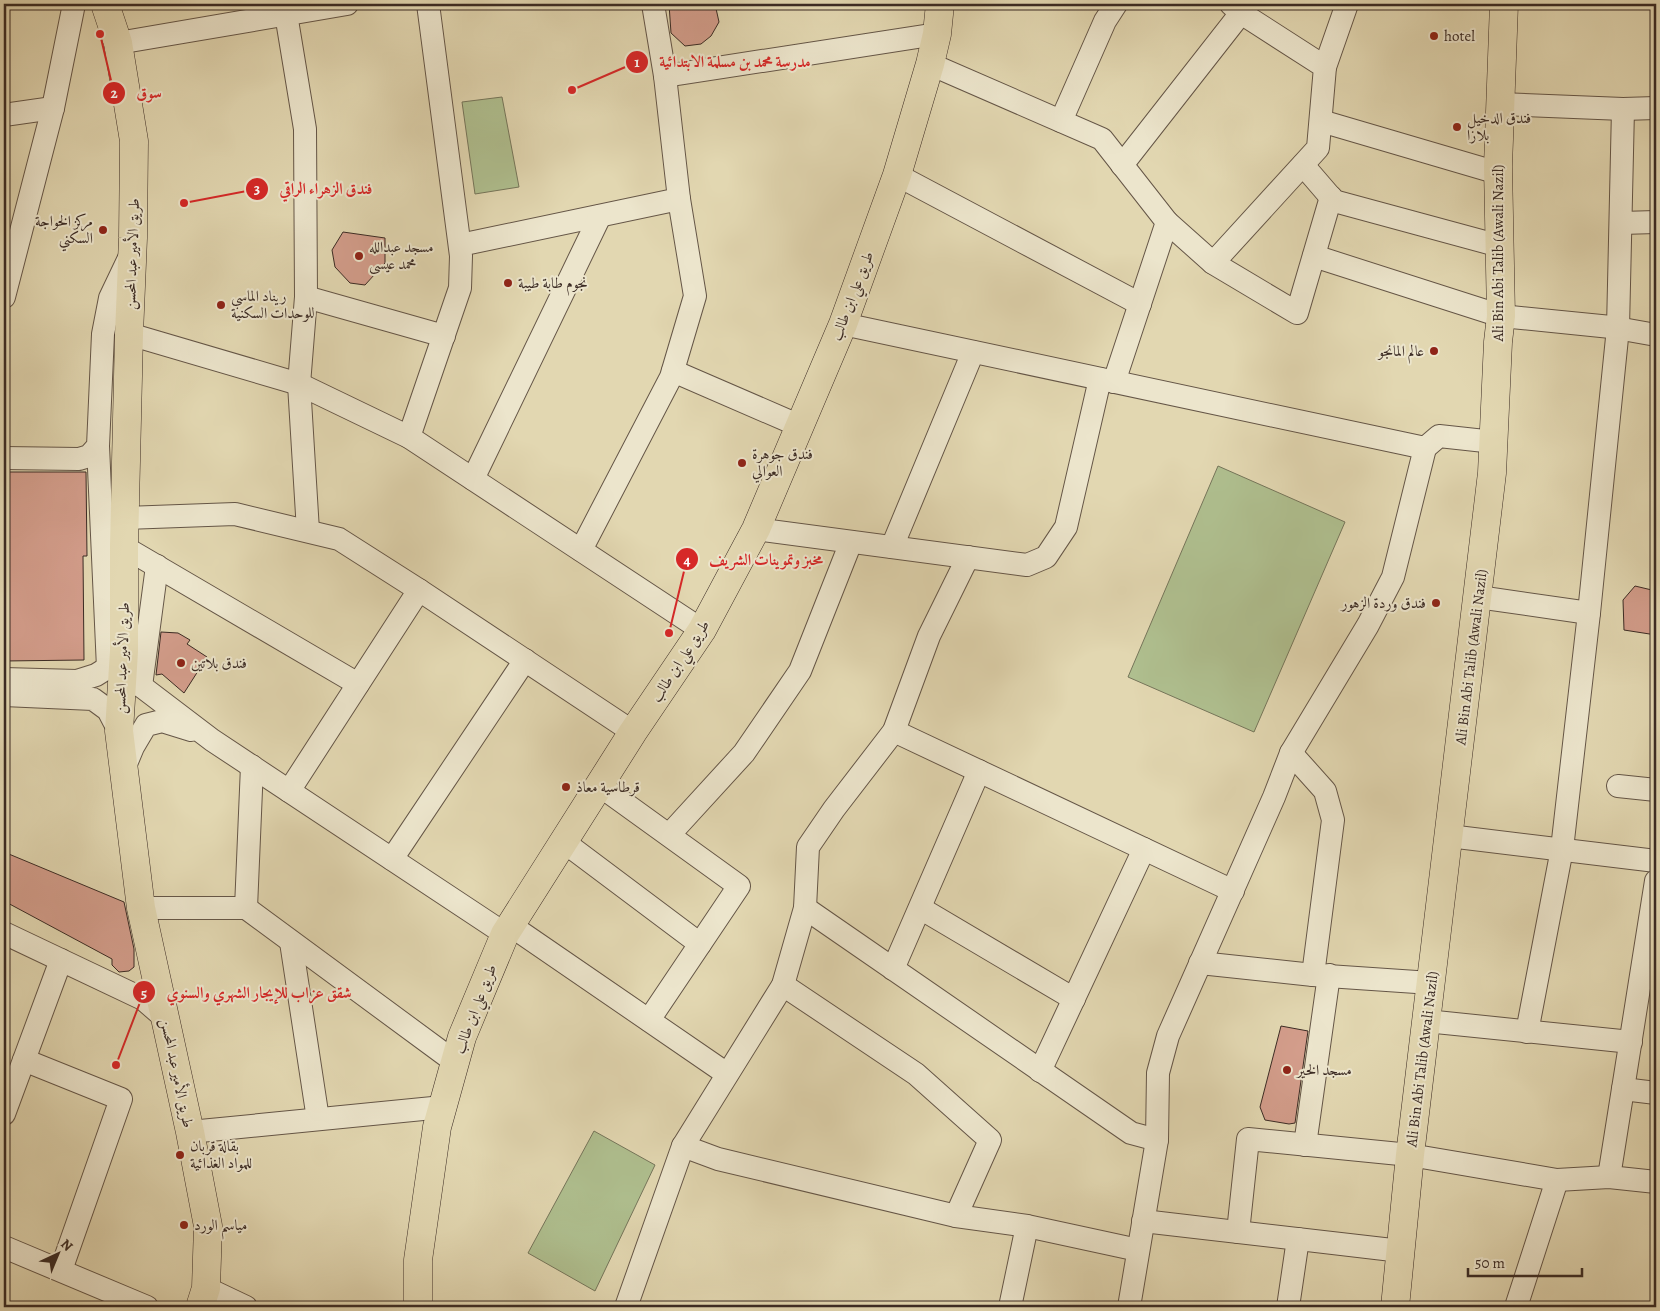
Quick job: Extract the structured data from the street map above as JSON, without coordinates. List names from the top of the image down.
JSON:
{
  "streets": {
    "main road": ["Ali Bin Abi Talib (Awali Nazil)", "طريق الأمير عبد المحسن", "طريق علي ابن طالب"]
  },
  "places": [
    "سوق",
    "hotel",
    "مدرسة محمد بن مسلمة الابتدائية",
    "فندق الدخيل بلازا",
    "فندق الزهراء الراقي",
    "مركز الخواجة السكني",
    "مسجد عبدالله محمد عيسى",
    "نجوم طابة طيبة",
    "ريناد الماسي للوحدات السكنية",
    "عالم المانجو",
    "فندق جوهرة العوالي",
    "فندق وردة الزهور",
    "مخبز وتموينات الشريف",
    "فندق بلاتين",
    "قرطاسية معاذ",
    "شقق عزاب للإيجار الشهري والسنوي",
    "مسجد الخير",
    "بقالة قربان للمواد الغذائية",
    "مياسم الورد"
  ],
  "scale_bar": "50 m",
  "north": "top right"
}
